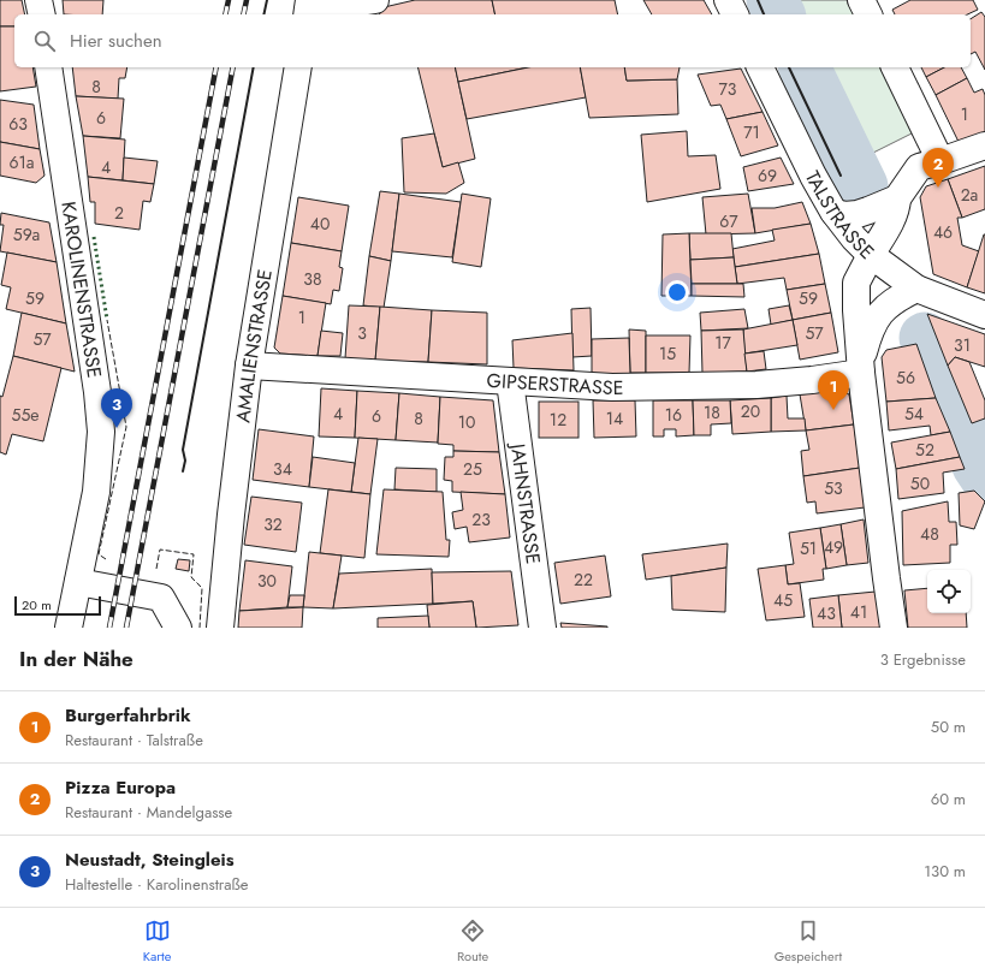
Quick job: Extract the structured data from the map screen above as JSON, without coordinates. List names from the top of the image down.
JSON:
{
  "streets": {
    "street": [
      "TALSTRASSE",
      "KAROLINENSTRASSE",
      "AMALIENSTRASSE",
      "GIPSERSTRASSE",
      "JAHNSTRASSE"
    ]
  },
  "crossings": [
    ["TALSTRASSE", "GIPSERSTRASSE"],
    ["AMALIENSTRASSE", "GIPSERSTRASSE"],
    ["GIPSERSTRASSE", "JAHNSTRASSE"]
  ],
  "house_numbers": [
    "8",
    "73",
    "1",
    "6",
    "63",
    "71",
    "61a",
    "4",
    "69",
    "2a",
    "2",
    "67",
    "40",
    "46",
    "59a",
    "38",
    "59",
    "59",
    "1",
    "3",
    "57",
    "57",
    "17",
    "31",
    "15",
    "56",
    "20",
    "18",
    "4",
    "54",
    "55e",
    "16",
    "6",
    "8",
    "14",
    "12",
    "10",
    "52",
    "34",
    "25",
    "50",
    "53",
    "23",
    "32",
    "48",
    "49",
    "51",
    "22",
    "30",
    "45",
    "41",
    "43"
  ],
  "scale_bar": "20 m",
  "page": {
    "search": "Hier suchen",
    "pins": ["2", "1", "3"],
    "scale": "20 m",
    "heading": ["In der Nähe", "3 Ergebnisse"],
    "list": [
      {
        "mark": "1",
        "name": "Burgerfahrbrik",
        "note": "Restaurant · Talstraße",
        "value": "50 m"
      },
      {
        "mark": "2",
        "name": "Pizza Europa",
        "note": "Restaurant · Mandelgasse",
        "value": "60 m"
      },
      {
        "mark": "3",
        "name": "Neustadt, Steingleis",
        "note": "Haltestelle · Karolinenstraße",
        "value": "130 m"
      }
    ],
    "nav": ["Karte", "Route", "Gespeichert"]
  }
}
